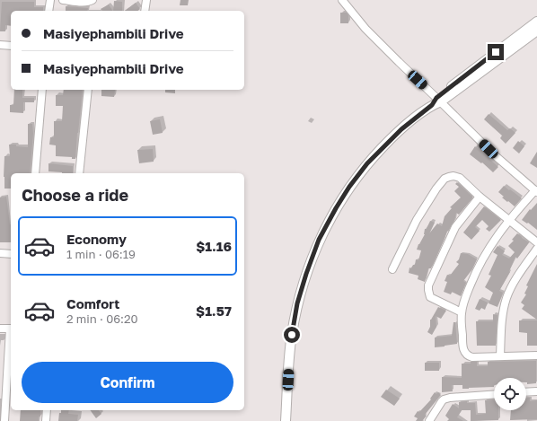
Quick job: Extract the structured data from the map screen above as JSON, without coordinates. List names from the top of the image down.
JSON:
{
  "page": {
    "banner": ["Masiyephambili Drive", "Masiyephambili Drive"],
    "heading": "Choose a ride",
    "list": [
      {
        "name": "Economy",
        "note": "1 min · 06:19",
        "value": "$1.16"
      },
      {
        "name": "Comfort",
        "note": "2 min · 06:20",
        "value": "$1.57"
      }
    ],
    "buttons": "Confirm"
  }
}
